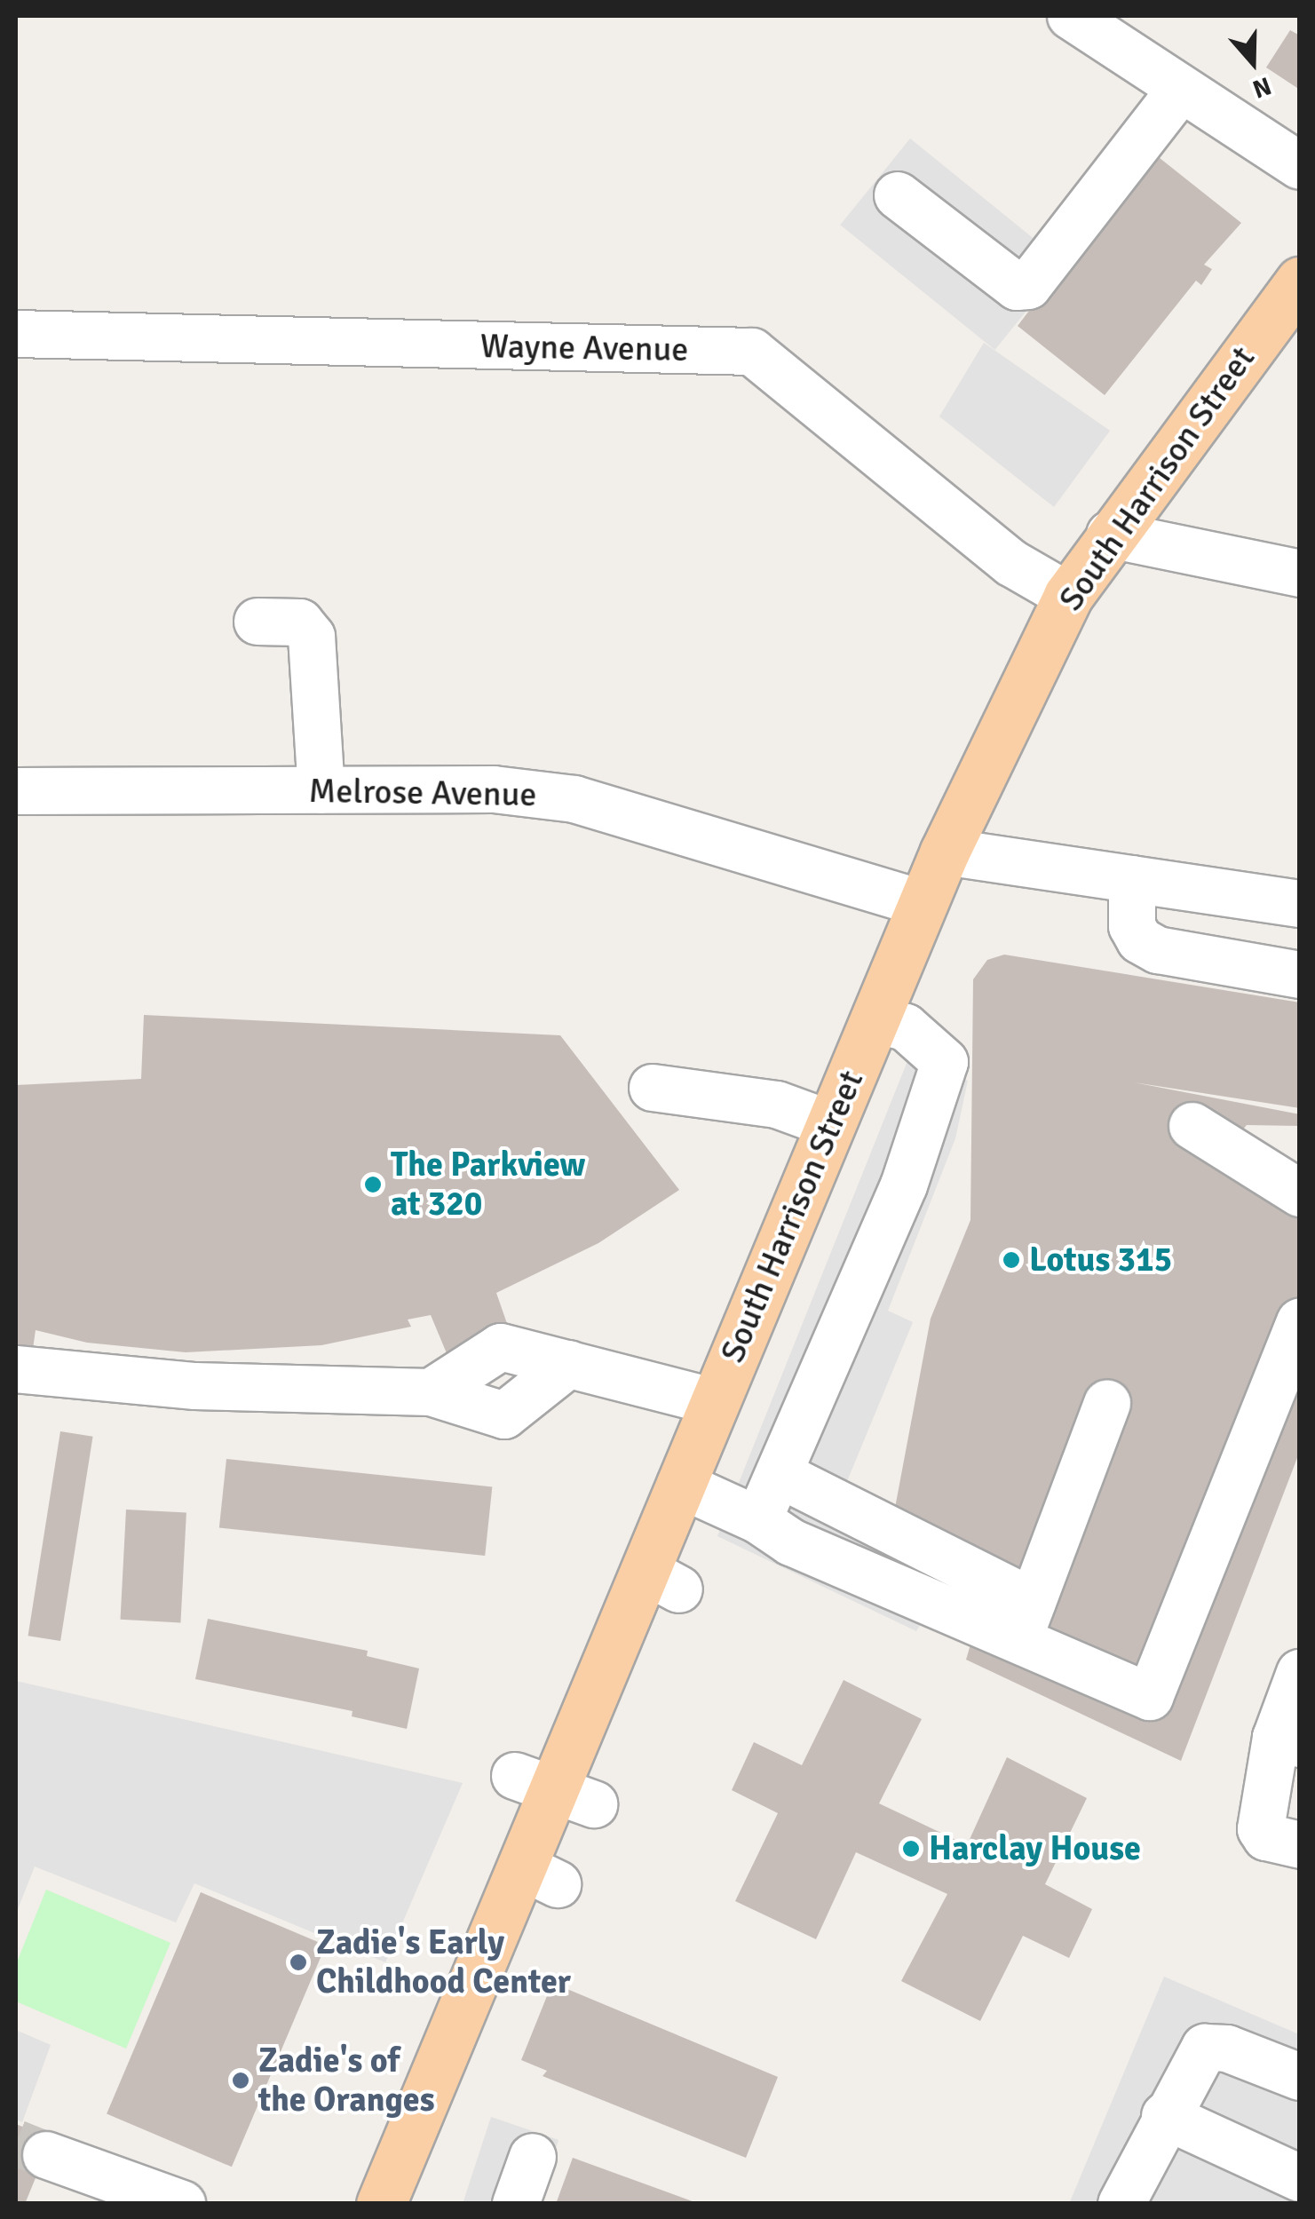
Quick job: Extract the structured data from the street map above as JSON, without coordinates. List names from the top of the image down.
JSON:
{
  "streets": {
    "main road": ["South Harrison Street"],
    "street": ["Wayne Avenue", "Melrose Avenue"]
  },
  "crossings": [
    ["Wayne Avenue", "South Harrison Street"],
    ["South Harrison Street", "Melrose Avenue"]
  ],
  "places": [
    "The Parkview at 320",
    "Lotus 315",
    "Harclay House",
    "Zadie's Early Childhood Center",
    "Zadie's of the Oranges"
  ],
  "north": "bottom"
}
